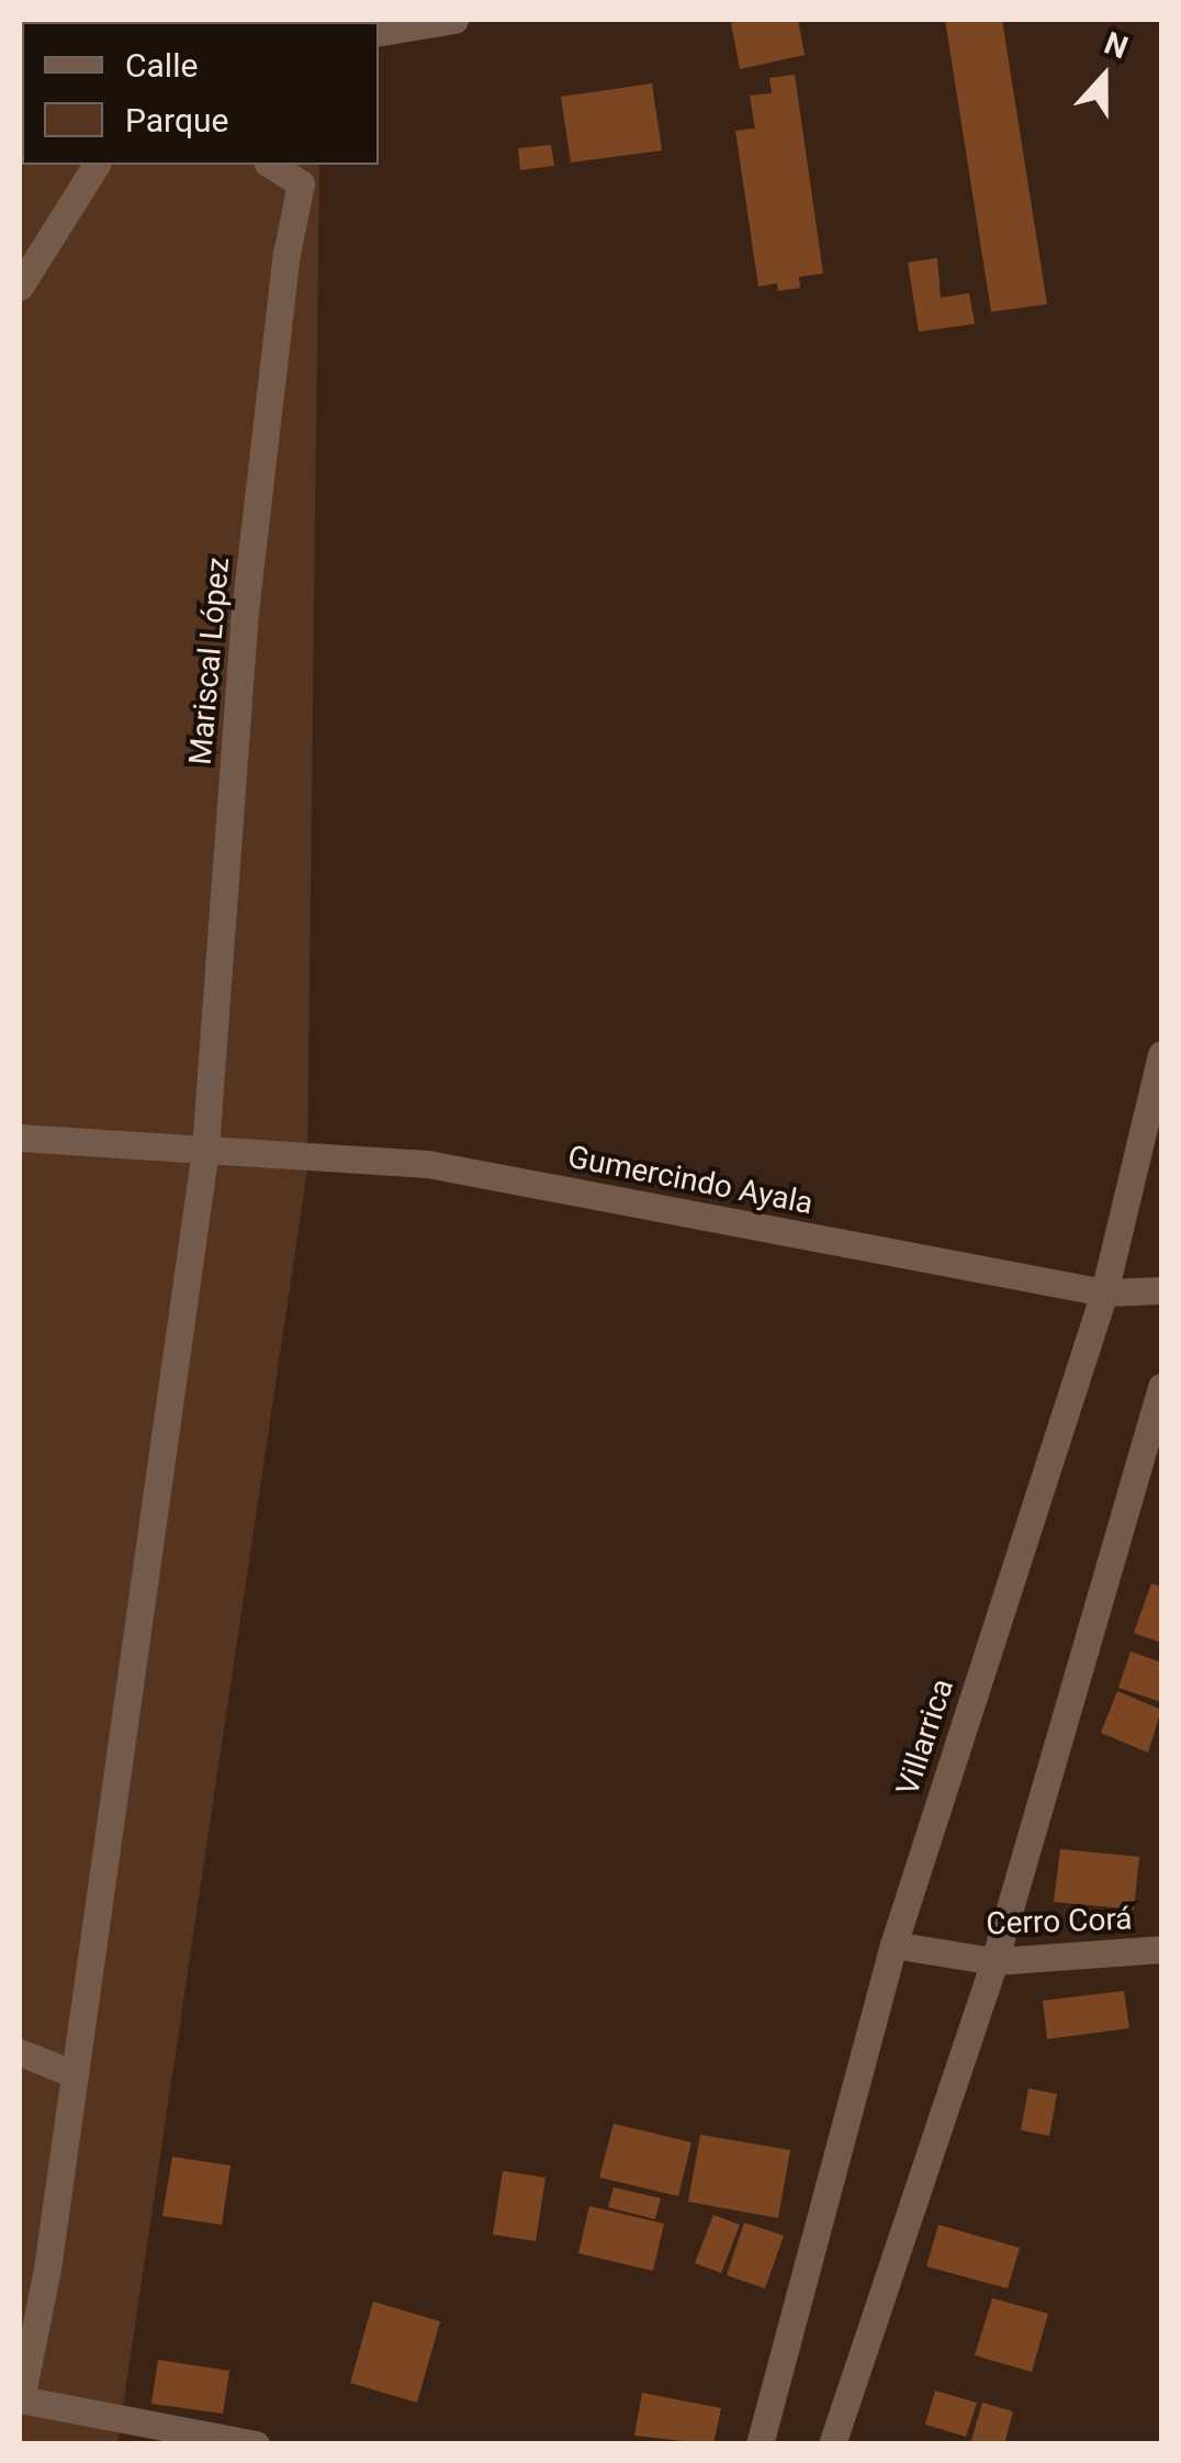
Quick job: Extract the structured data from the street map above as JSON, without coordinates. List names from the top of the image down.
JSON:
{
  "streets": {
    "street": [
      "Mariscal López",
      "Gumercindo Ayala",
      "Villarrica",
      "Cerro Corá"
    ]
  },
  "crossings": [
    ["Mariscal López", "Gumercindo Ayala"],
    ["Gumercindo Ayala", "Villarrica"],
    ["Villarrica", "Cerro Corá"]
  ],
  "legend": ["Calle", "Parque"],
  "north": "top"
}
